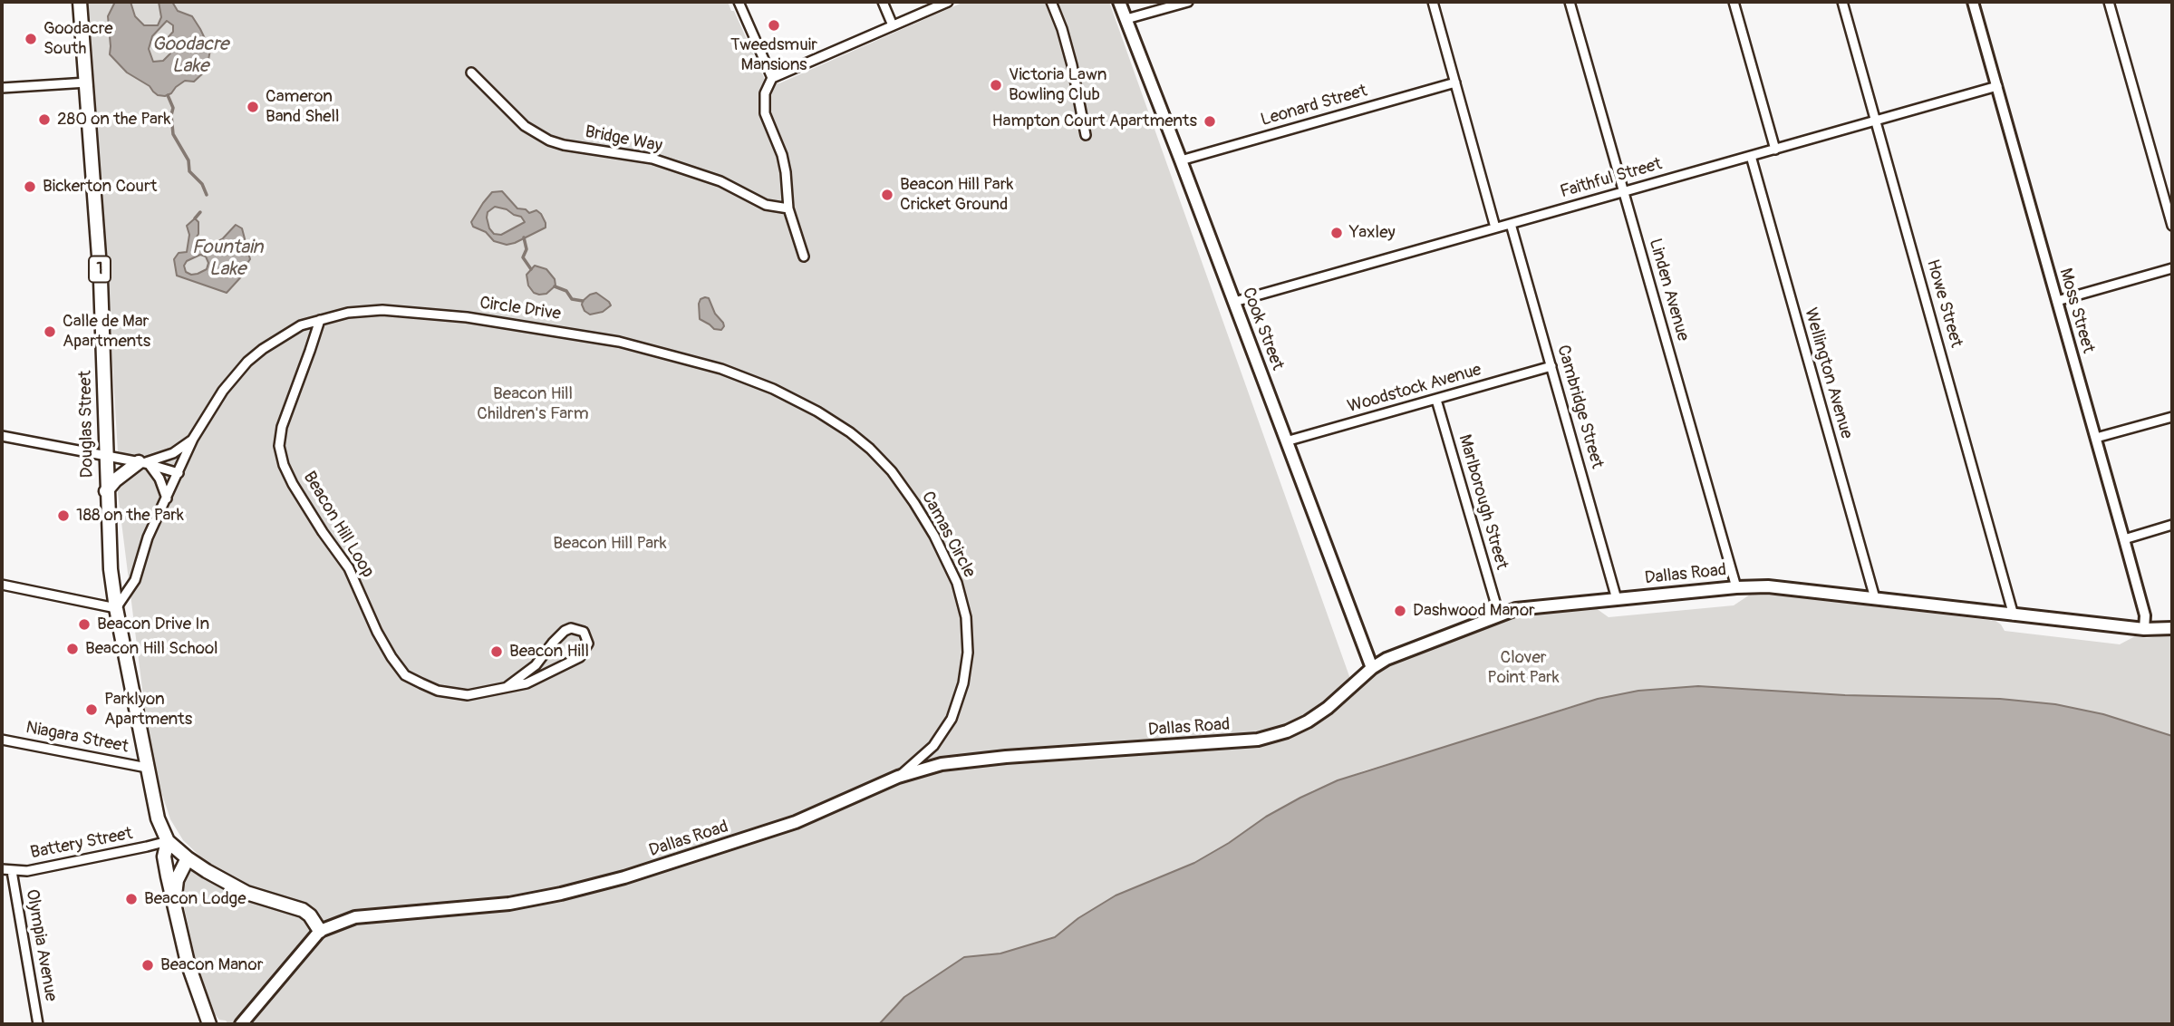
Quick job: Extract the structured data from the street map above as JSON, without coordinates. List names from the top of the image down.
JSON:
{
  "streets": {
    "main road": [
      "1",
      "Cook Street",
      "Douglas Street",
      "Dallas Road"
    ],
    "street": [
      "Leonard Street",
      "Bridge Way",
      "Faithful Street",
      "Linden Avenue",
      "Howe Street",
      "Circle Drive",
      "Moss Street",
      "Wellington Avenue",
      "Woodstock Avenue",
      "Cambridge Street",
      "Marlborough Street",
      "Beacon Hill Loop",
      "Camas Circle",
      "Niagara Street",
      "Battery Street",
      "Olympia Avenue"
    ]
  },
  "crossings": [
    ["Leonard Street", "Cook Street"],
    ["Faithful Street", "Linden Avenue"],
    ["Faithful Street", "Howe Street"],
    ["Faithful Street", "Moss Street"],
    ["Faithful Street", "Cook Street"],
    ["Faithful Street", "Wellington Avenue"],
    ["Faithful Street", "Cambridge Street"],
    ["Linden Avenue", "Dallas Road"],
    ["Howe Street", "Dallas Road"],
    ["Circle Drive", "Douglas Street"],
    ["Circle Drive", "Beacon Hill Loop"],
    ["Circle Drive", "Camas Circle"],
    ["Moss Street", "Dallas Road"],
    ["Cook Street", "Woodstock Avenue"],
    ["Cook Street", "Dallas Road"],
    ["Wellington Avenue", "Dallas Road"],
    ["Woodstock Avenue", "Cambridge Street"],
    ["Woodstock Avenue", "Marlborough Street"],
    ["Cambridge Street", "Dallas Road"],
    ["Douglas Street", "Niagara Street"],
    ["Douglas Street", "Battery Street"],
    ["Marlborough Street", "Dallas Road"],
    ["Camas Circle", "Dallas Road"],
    ["Battery Street", "Olympia Avenue"]
  ],
  "water": ["Goodacre Lake", "Fountain Lake"],
  "parks": ["Beacon Hill Children's Farm", "Beacon Hill Park", "Clover Point Park"],
  "places": [
    "Tweedsmuir Mansions",
    "Goodacre South",
    "Victoria Lawn Bowling Club",
    "Cameron Band Shell",
    "280 on the Park",
    "Hampton Court Apartments",
    "Bickerton Court",
    "Beacon Hill Park Cricket Ground",
    "Yaxley",
    "Calle de Mar Apartments",
    "188 on the Park",
    "Dashwood Manor",
    "Beacon Drive In",
    "Beacon Hill School",
    "Beacon Hill",
    "Parklyon Apartments",
    "Beacon Lodge",
    "Beacon Manor"
  ]
}
